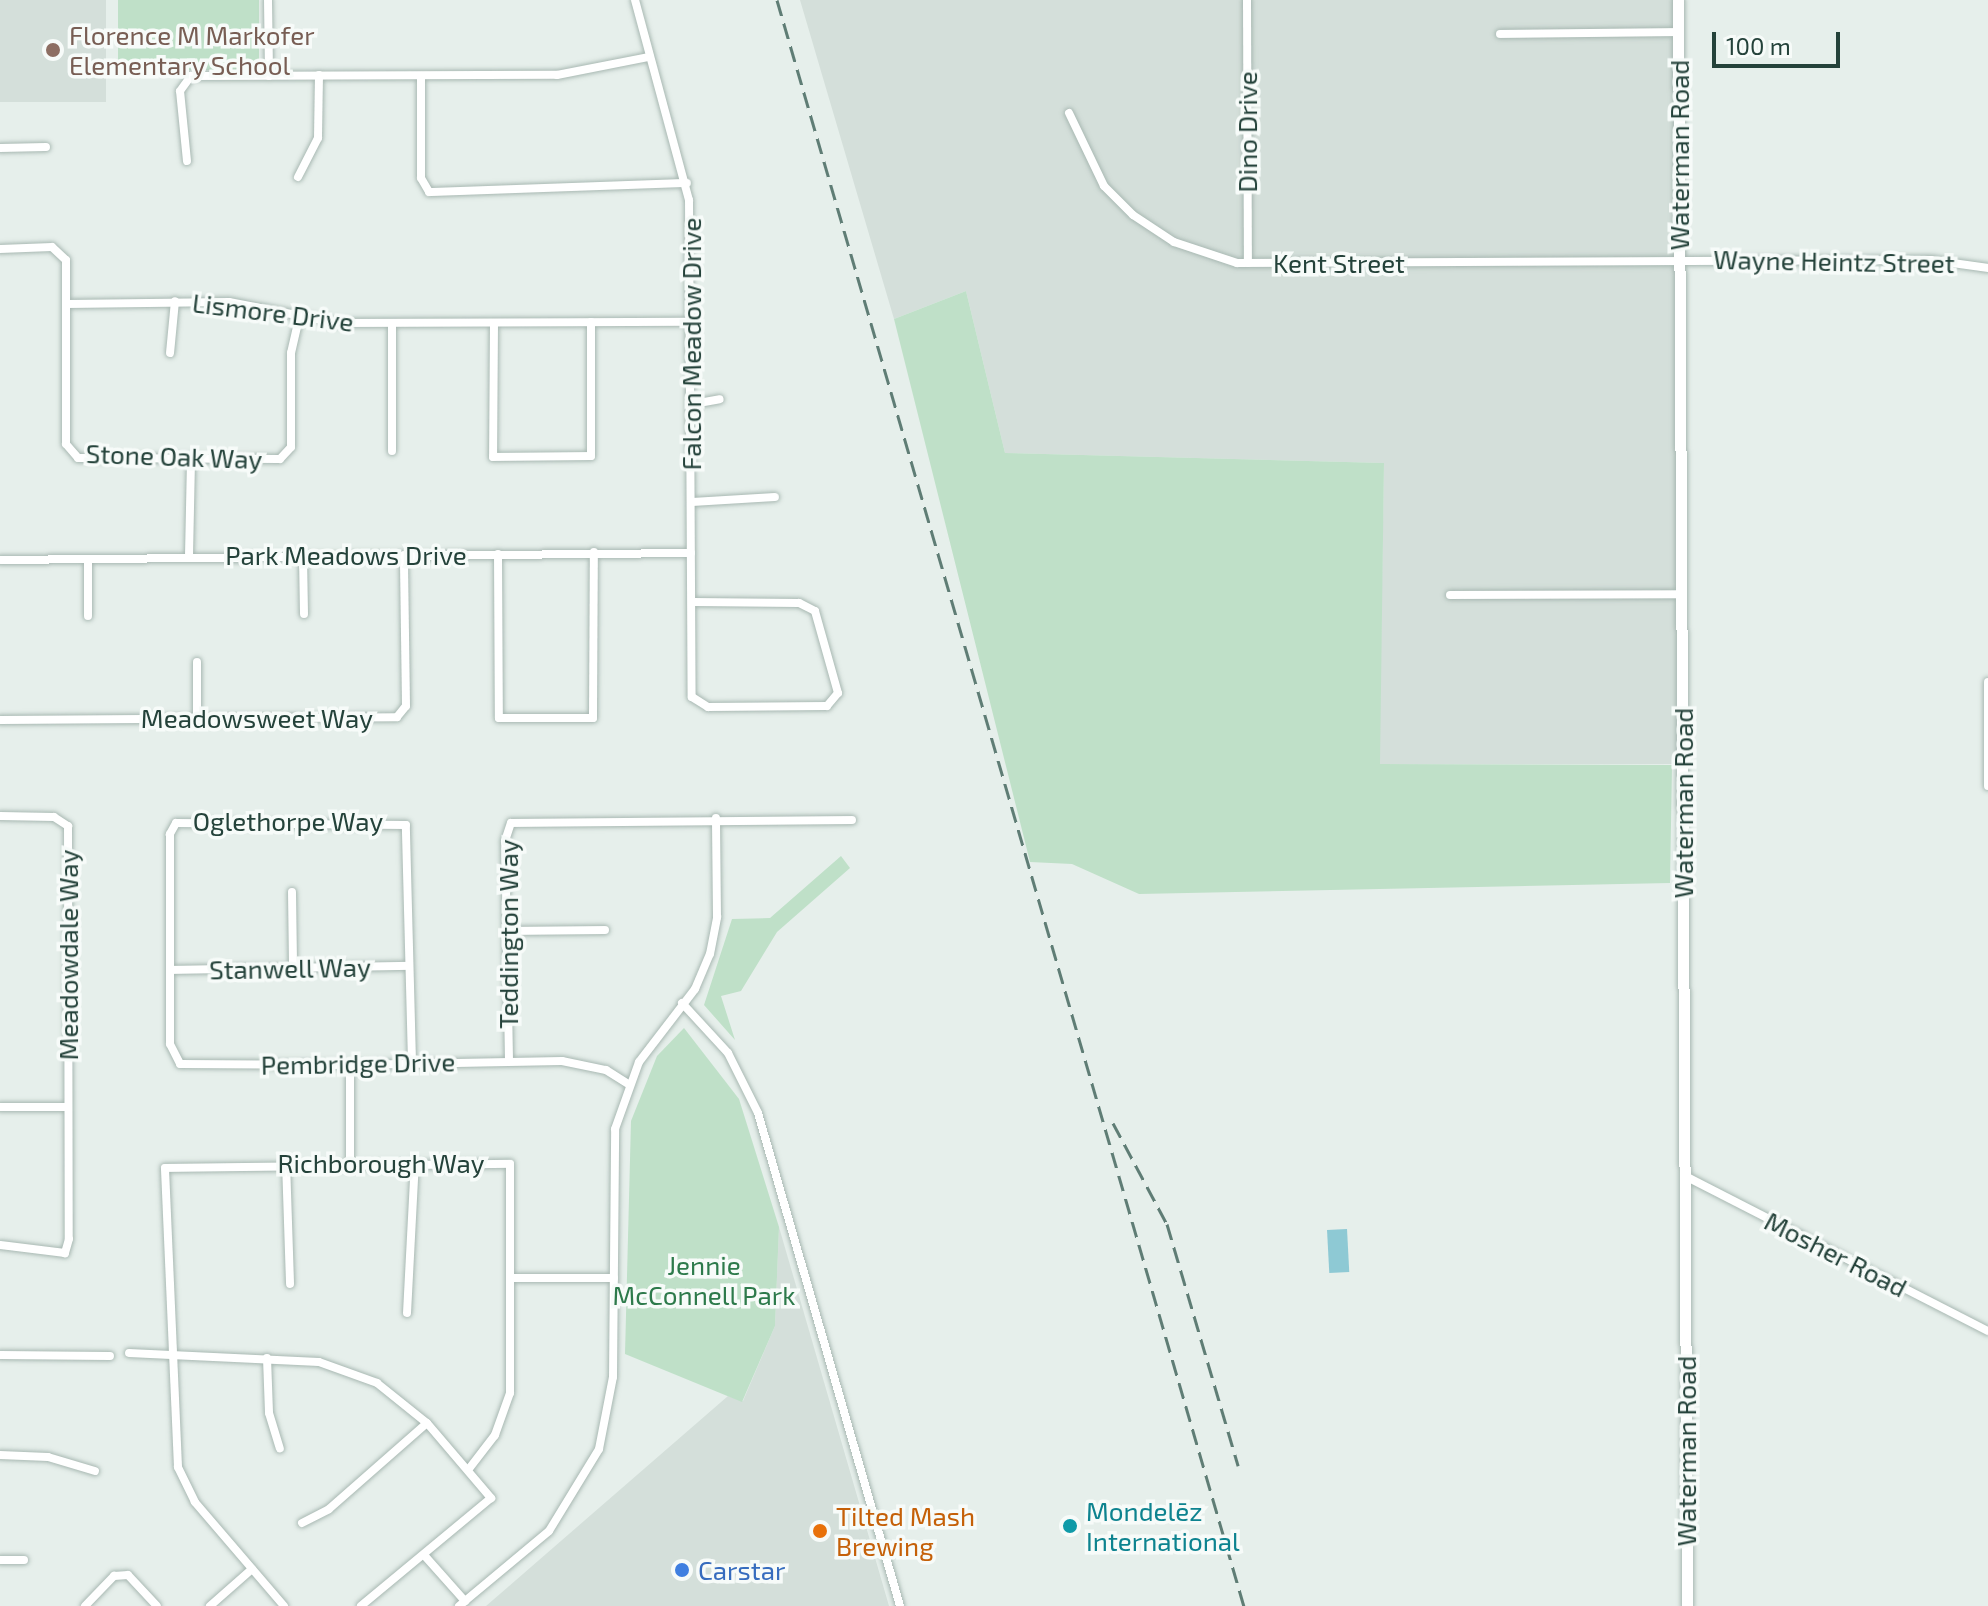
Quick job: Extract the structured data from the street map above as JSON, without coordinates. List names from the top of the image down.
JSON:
{
  "streets": {
    "main road": ["Waterman Road"],
    "street": [
      "Dino Drive",
      "Wayne Heintz Street",
      "Kent Street",
      "Lismore Drive",
      "Falcon Meadow Drive",
      "Stone Oak Way",
      "Park Meadows Drive",
      "Meadowsweet Way",
      "Oglethorpe Way",
      "Teddington Way",
      "Meadowdale Way",
      "Stanwell Way",
      "Pembridge Drive",
      "Richborough Way",
      "Mosher Road"
    ]
  },
  "crossings": [
    ["Dino Drive", "Kent Street"],
    ["Waterman Road", "Wayne Heintz Street"],
    ["Waterman Road", "Kent Street"],
    ["Waterman Road", "Mosher Road"],
    ["Wayne Heintz Street", "Kent Street"],
    ["Lismore Drive", "Falcon Meadow Drive"],
    ["Lismore Drive", "Stone Oak Way"],
    ["Falcon Meadow Drive", "Park Meadows Drive"],
    ["Park Meadows Drive", "Meadowsweet Way"],
    ["Oglethorpe Way", "Stanwell Way"],
    ["Oglethorpe Way", "Pembridge Drive"],
    ["Teddington Way", "Pembridge Drive"],
    ["Stanwell Way", "Pembridge Drive"]
  ],
  "parks": ["Jennie McConnell Park"],
  "places": [
    "Florence M Markofer Elementary School",
    "Mondelēz International",
    "Tilted Mash Brewing",
    "Carstar"
  ],
  "scale_bar": "100 m"
}
